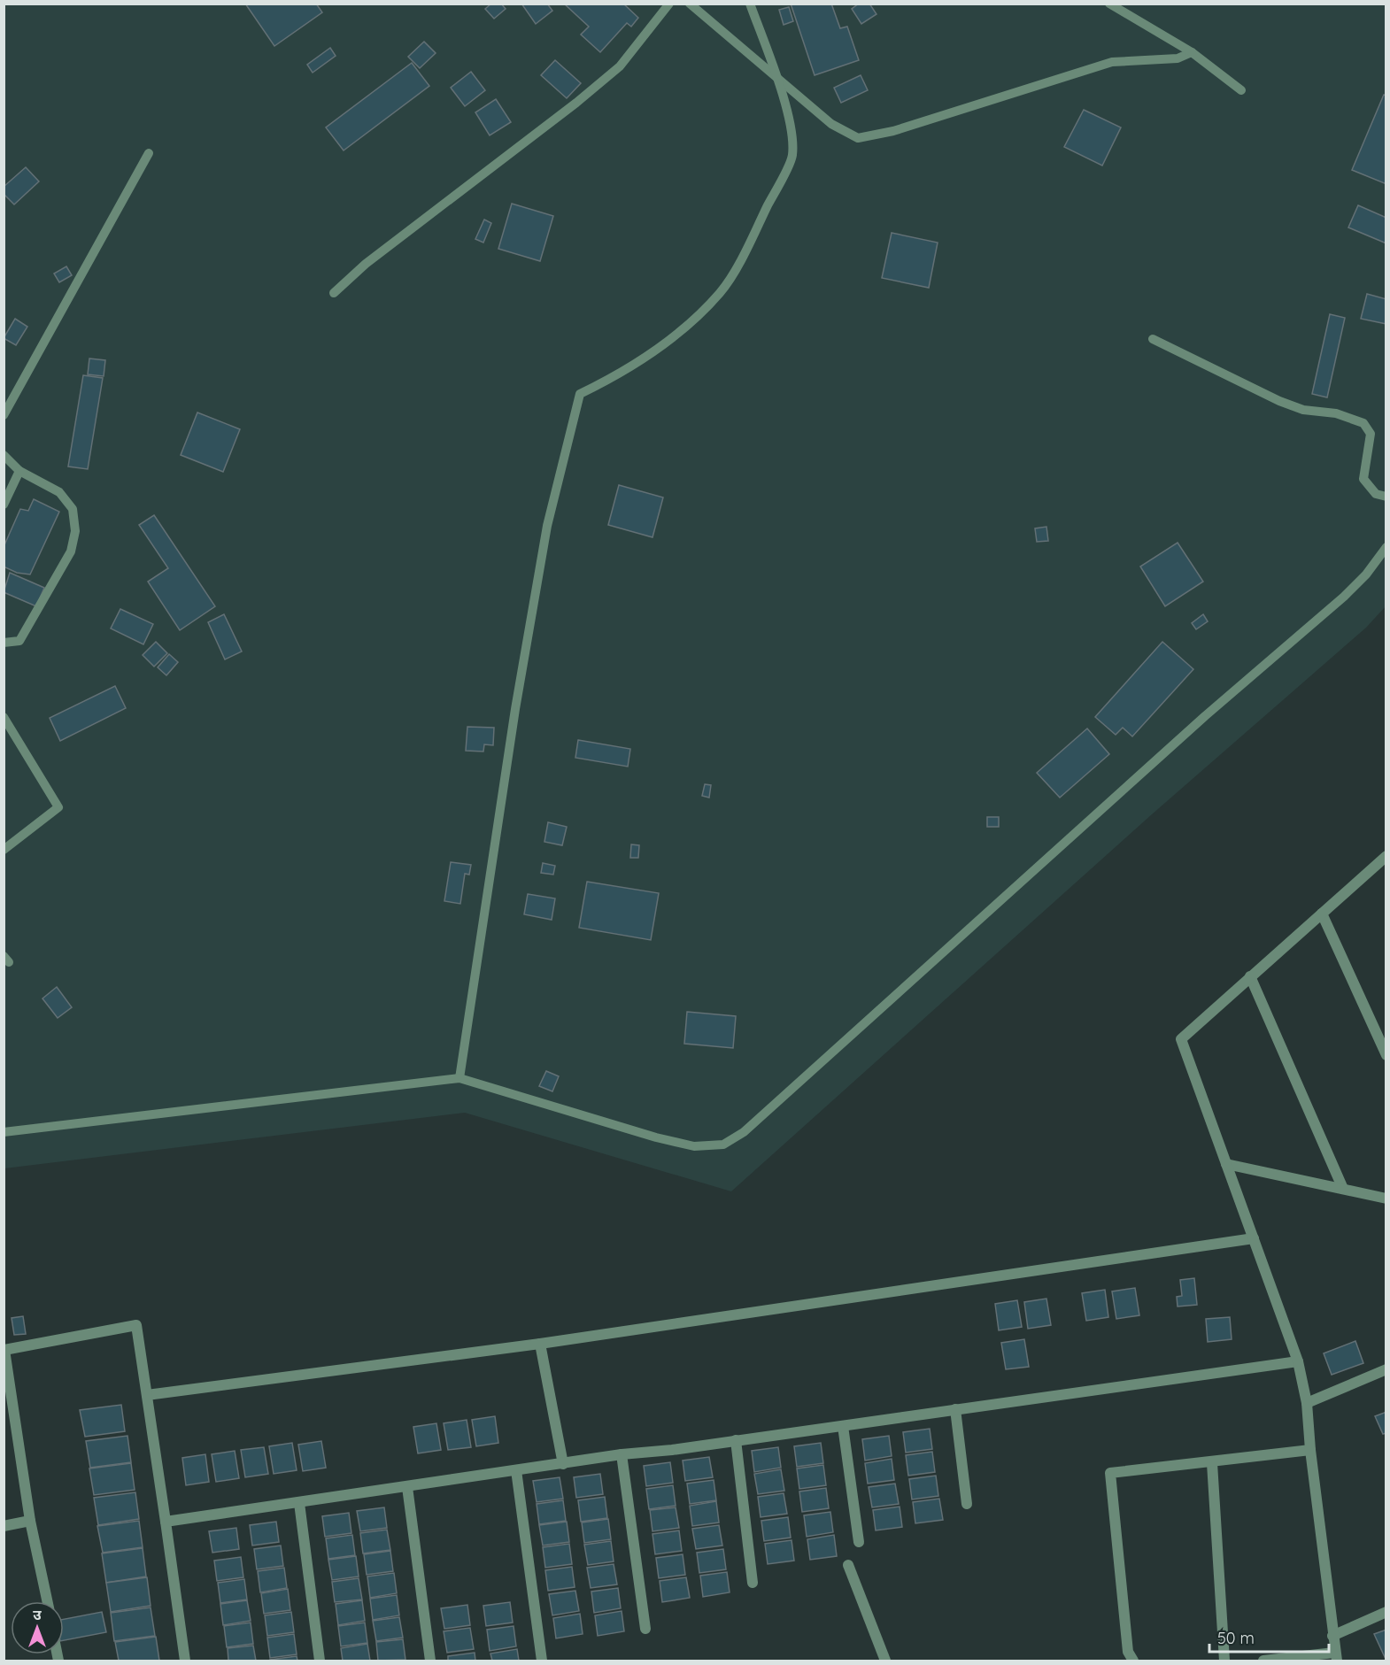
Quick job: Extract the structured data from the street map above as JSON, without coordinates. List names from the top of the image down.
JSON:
{
  "scale_bar": "50 m",
  "north": "top"
}
